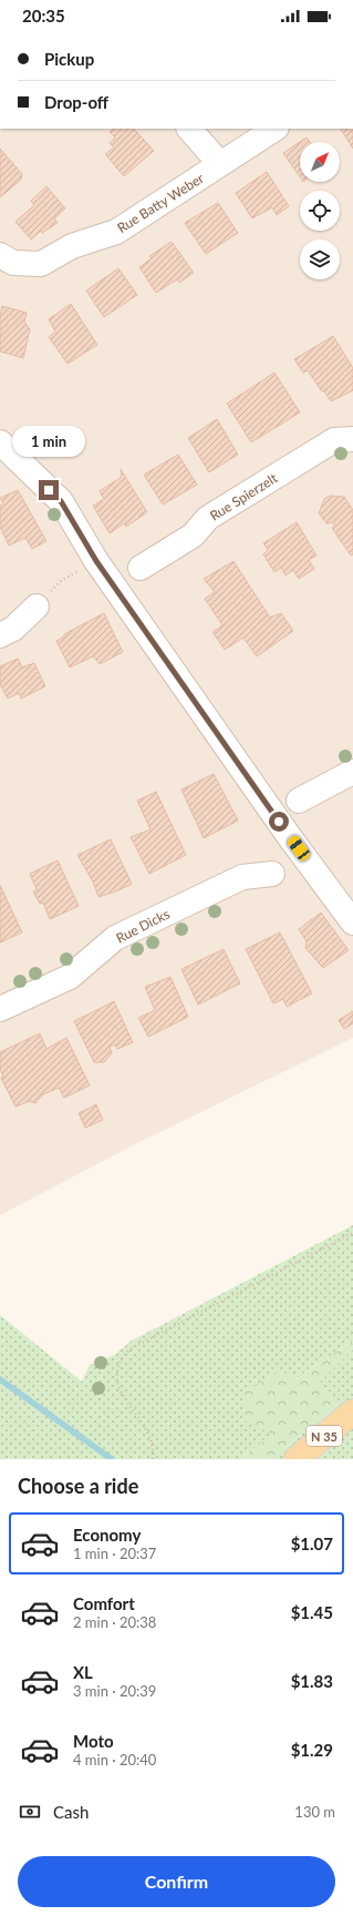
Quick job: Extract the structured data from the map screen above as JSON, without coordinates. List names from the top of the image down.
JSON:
{
  "streets": {
    "main road": ["N 35"],
    "street": ["Rue Batty Weber", "Rue Spierzelt", "Rue Dicks"]
  },
  "north": "top right",
  "page": {
    "status": "20:35",
    "banner": ["Pickup", "Drop-off"],
    "bubble": "1 min",
    "heading": "Choose a ride",
    "list": [
      {
        "name": "Economy",
        "note": "1 min · 20:37",
        "value": "$1.07"
      },
      {
        "name": "Comfort",
        "note": "2 min · 20:38",
        "value": "$1.45"
      },
      {
        "name": "XL",
        "note": "3 min · 20:39",
        "value": "$1.83"
      },
      {
        "name": "Moto",
        "note": "4 min · 20:40",
        "value": "$1.29"
      }
    ],
    "pay": ["Cash", "130 m"],
    "buttons": "Confirm"
  }
}
